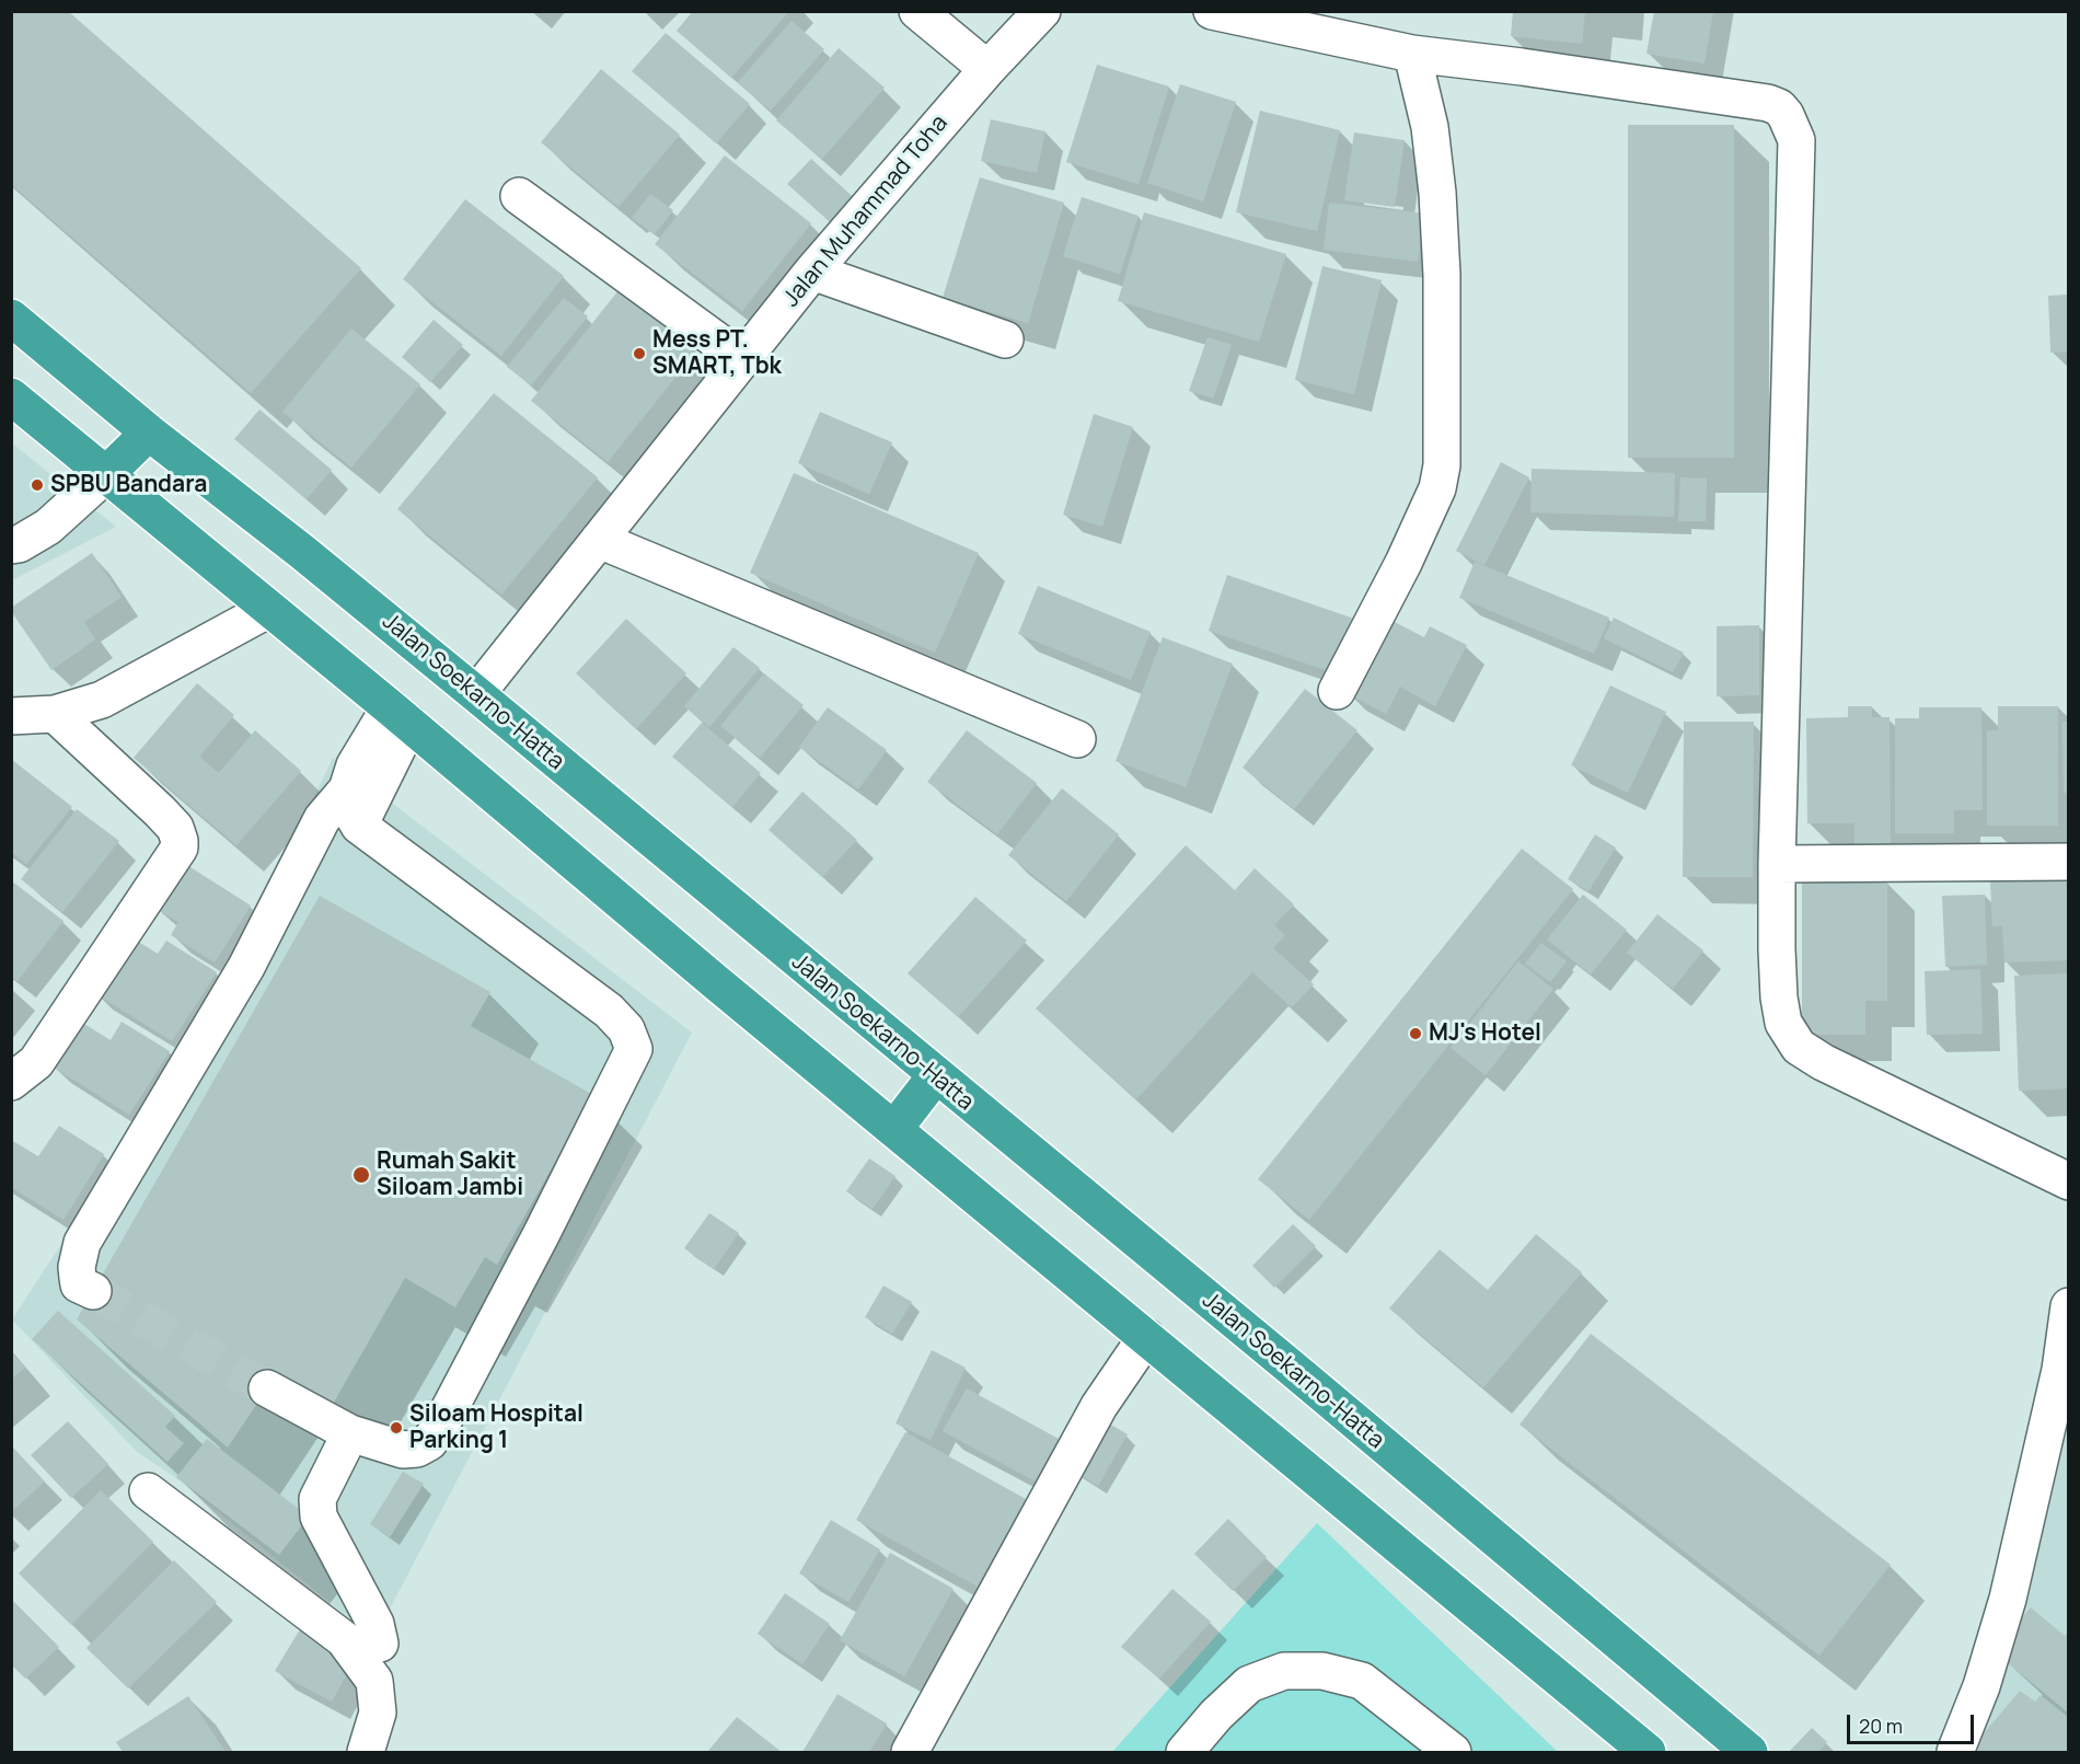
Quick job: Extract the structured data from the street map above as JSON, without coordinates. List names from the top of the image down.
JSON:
{
  "streets": {
    "highway": ["Jalan Soekarno-Hatta"],
    "street": ["Jalan Muhammad Toha"]
  },
  "crossings": [
    ["Jalan Muhammad Toha", "Jalan Soekarno-Hatta"]
  ],
  "places": [
    "Mess PT. SMART, Tbk",
    "SPBU Bandara",
    "MJ's Hotel",
    "Rumah Sakit Siloam Jambi",
    "Siloam Hospital Parking 1"
  ],
  "scale_bar": "20 m"
}
